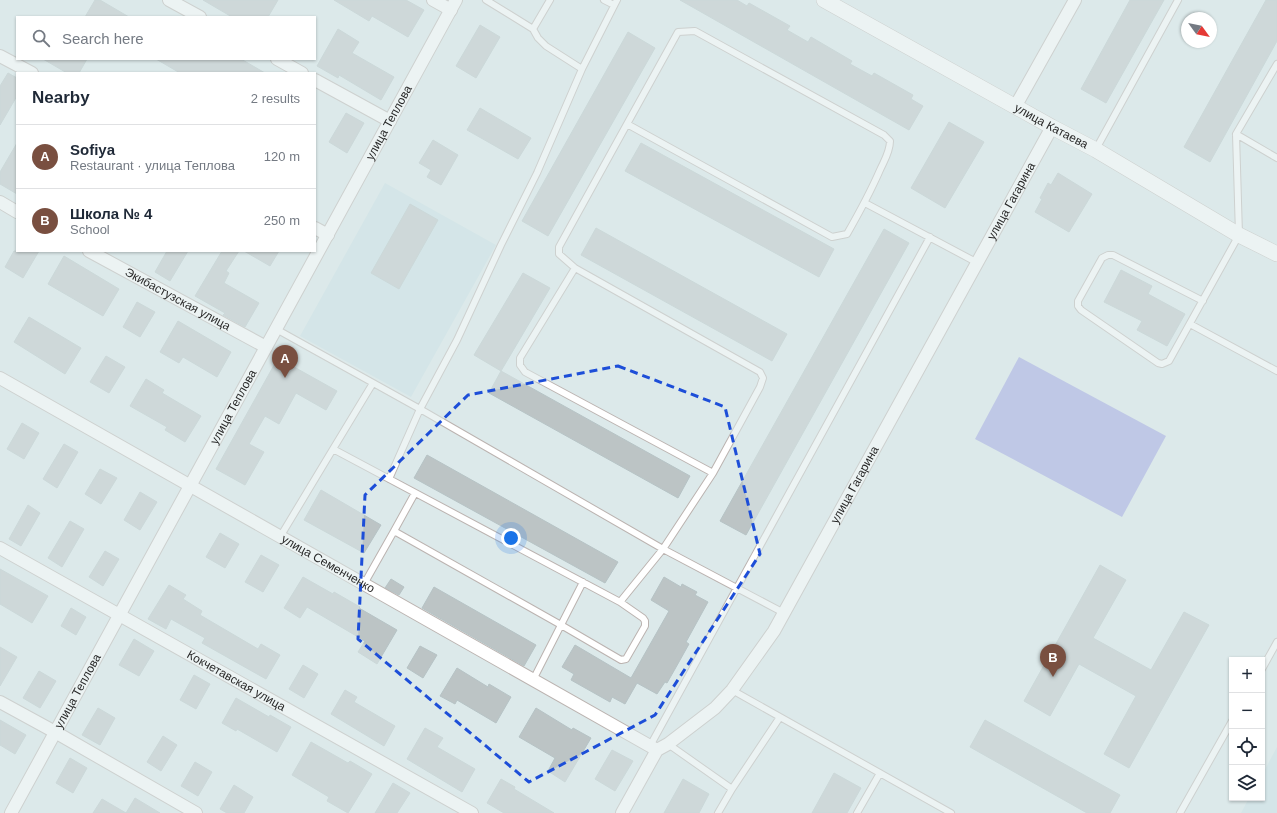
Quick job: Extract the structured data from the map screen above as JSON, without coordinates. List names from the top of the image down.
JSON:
{
  "streets": {
    "street": [
      "улица Теплова",
      "улица Катаева",
      "улица Гагарина",
      "Экибастузская улица",
      "улица Семенченко",
      "Кокчетавская улица"
    ]
  },
  "crossings": [
    ["улица Теплова", "Экибастузская улица"],
    ["улица Теплова", "улица Семенченко"],
    ["улица Теплова", "Кокчетавская улица"],
    ["улица Катаева", "улица Гагарина"],
    ["улица Гагарина", "улица Семенченко"]
  ],
  "north": "bottom right",
  "page": {
    "search": "Search here",
    "heading": ["Nearby", "2 results"],
    "list": [
      {
        "mark": "A",
        "name": "Sofiya",
        "note": "Restaurant · улица Теплова",
        "value": "120 m"
      },
      {
        "mark": "B",
        "name": "Школа № 4",
        "note": "School",
        "value": "250 m"
      }
    ],
    "pins": ["A", "B"],
    "map_buttons": ["+", "−"]
  }
}
